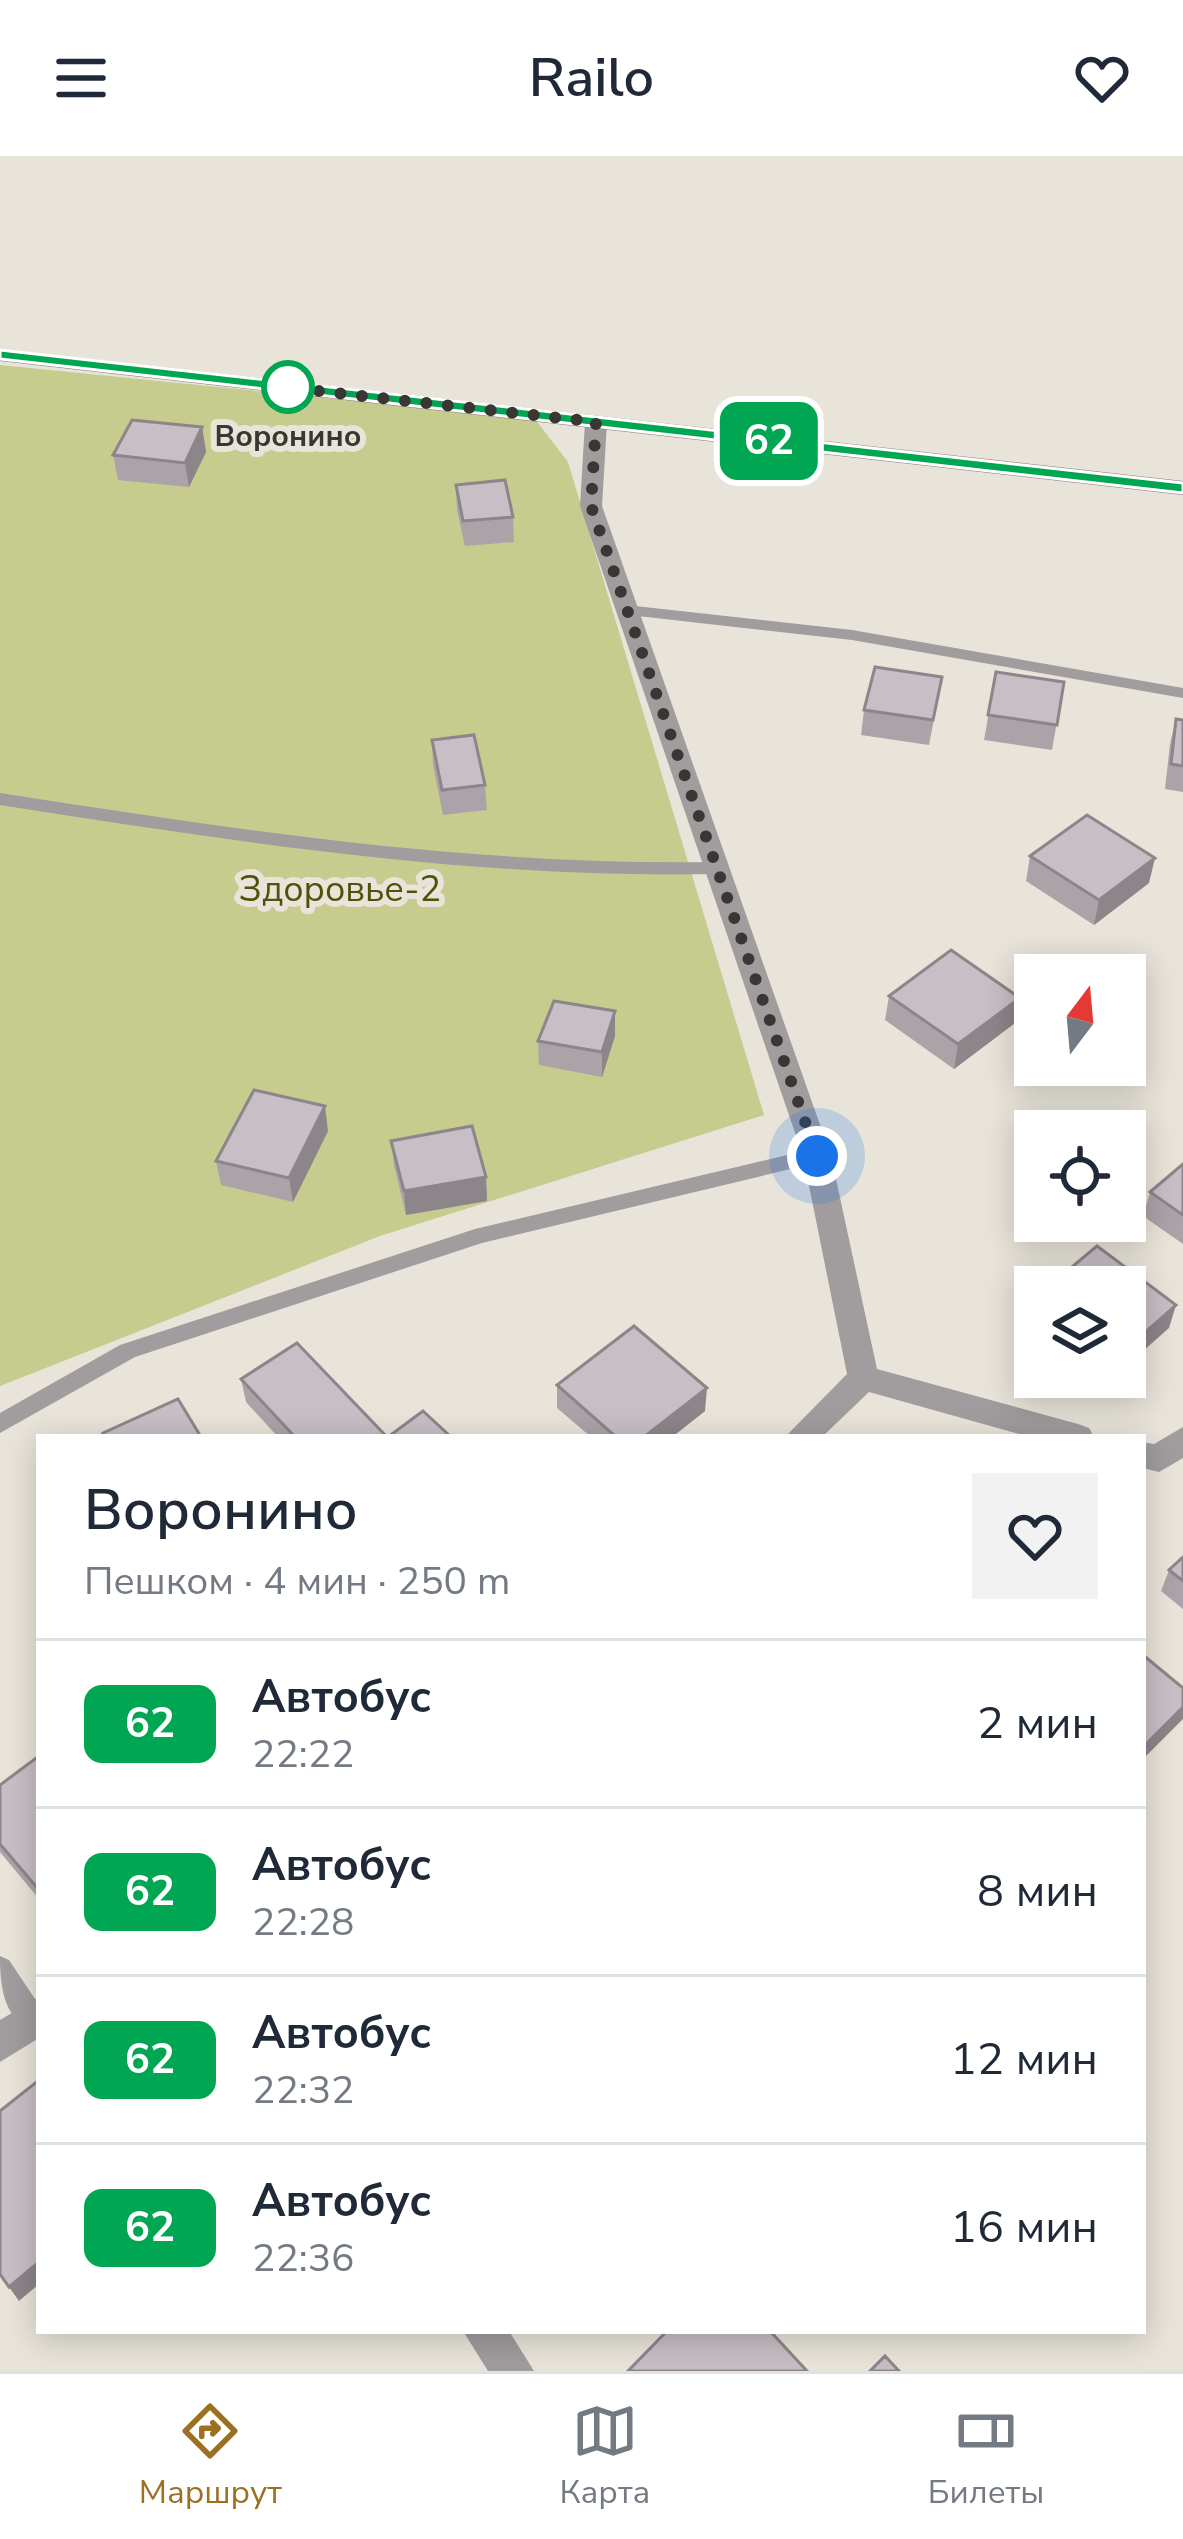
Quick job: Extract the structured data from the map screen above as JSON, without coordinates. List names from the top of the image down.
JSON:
{
  "parks": ["Здоровье-2"],
  "places": ["Воронино"],
  "lines": ["bus line 62"],
  "north": "top",
  "page": {
    "header": "Railo",
    "on_map": "62",
    "heading": ["Воронино", "Пешком · 4 мин · 250 m"],
    "list": [
      {
        "mark": "62",
        "name": "Автобус",
        "note": "22:22",
        "value": "2 мин"
      },
      {
        "mark": "62",
        "name": "Автобус",
        "note": "22:28",
        "value": "8 мин"
      },
      {
        "mark": "62",
        "name": "Автобус",
        "note": "22:32",
        "value": "12 мин"
      },
      {
        "mark": "62",
        "name": "Автобус",
        "note": "22:36",
        "value": "16 мин"
      }
    ],
    "tabs": ["Маршрут", "Карта", "Билеты"]
  }
}
